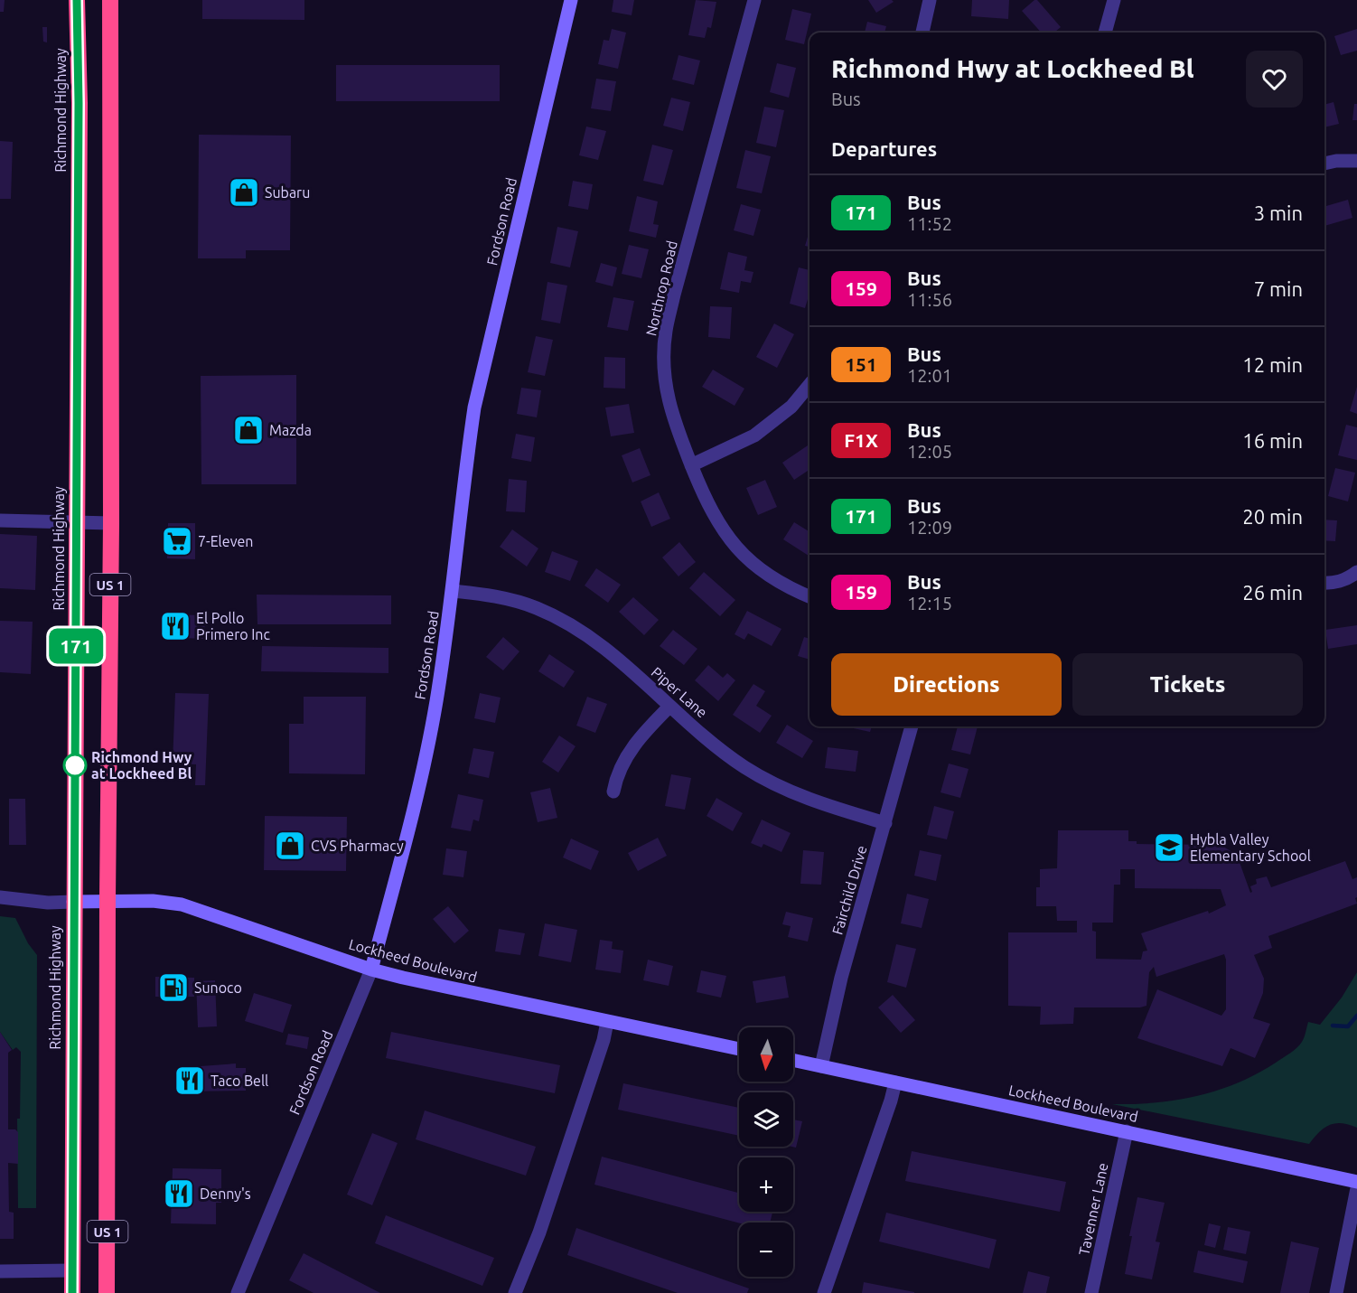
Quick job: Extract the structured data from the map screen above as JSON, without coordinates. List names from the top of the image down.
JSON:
{
  "streets": {
    "highway": ["Richmond Highway", "US 1"],
    "street": [
      "Fordson Road",
      "Northrop Road",
      "Piper Lane",
      "Fairchild Drive",
      "Lockheed Boulevard",
      "Tavenner Lane"
    ]
  },
  "crossings": [
    ["Richmond Highway", "Lockheed Boulevard"],
    ["Fordson Road", "Piper Lane"],
    ["Fordson Road", "Lockheed Boulevard"],
    ["US 1", "Lockheed Boulevard"],
    ["Piper Lane", "Fairchild Drive"],
    ["Fairchild Drive", "Lockheed Boulevard"],
    ["Lockheed Boulevard", "Tavenner Lane"]
  ],
  "places": {
    "shop": ["Subaru", "Mazda", "CVS Pharmacy"],
    "supermarket": ["7-Eleven"],
    "restaurant": ["El Pollo Primero Inc", "Taco Bell", "Denny's"],
    "other": ["Richmond Hwy at Lockheed Bl"],
    "school or university": ["Hybla Valley Elementary School"],
    "fuel station": ["Sunoco"]
  },
  "lines": ["bus line 171"],
  "north": "bottom",
  "page": {
    "on_map": "171",
    "heading": [
      ["Richmond Hwy at Lockheed Bl", "Bus"],
      "Departures"
    ],
    "list": [
      {
        "mark": "171",
        "name": "Bus",
        "note": "11:52",
        "value": "3 min"
      },
      {
        "mark": "159",
        "name": "Bus",
        "note": "11:56",
        "value": "7 min"
      },
      {
        "mark": "151",
        "name": "Bus",
        "note": "12:01",
        "value": "12 min"
      },
      {
        "mark": "F1X",
        "name": "Bus",
        "note": "12:05",
        "value": "16 min"
      },
      {
        "mark": "171",
        "name": "Bus",
        "note": "12:09",
        "value": "20 min"
      },
      {
        "mark": "159",
        "name": "Bus",
        "note": "12:15",
        "value": "26 min"
      }
    ],
    "buttons": ["Directions", "Tickets"],
    "map_buttons": ["+", "−"]
  }
}
